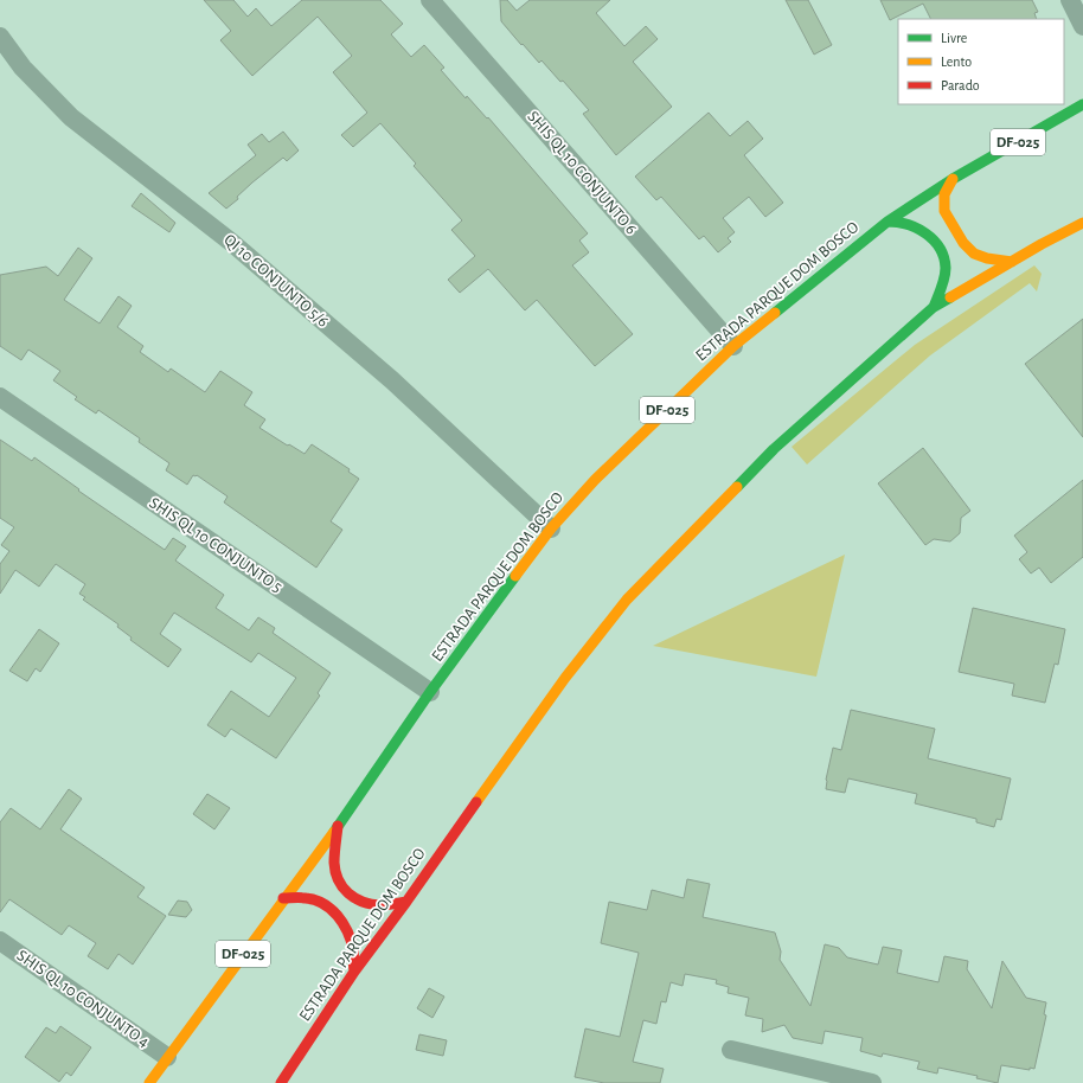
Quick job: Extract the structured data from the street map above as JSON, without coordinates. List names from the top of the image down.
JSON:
{
  "streets": {
    "main road": ["DF-025", "ESTRADA PARQUE DOM BOSCO"],
    "street": [
      "SHIS QL 10 CONJUNTO 6",
      "QI 10 CONJUNTO 5/6",
      "SHIS QL 10 CONJUNTO 5",
      "SHIS QL 10 CONJUNTO 4"
    ]
  },
  "crossings": [
    ["SHIS QL 10 CONJUNTO 6", "ESTRADA PARQUE DOM BOSCO"],
    ["QI 10 CONJUNTO 5/6", "ESTRADA PARQUE DOM BOSCO"],
    ["ESTRADA PARQUE DOM BOSCO", "SHIS QL 10 CONJUNTO 5"],
    ["ESTRADA PARQUE DOM BOSCO", "SHIS QL 10 CONJUNTO 4"]
  ],
  "legend": ["Livre", "Lento", "Parado"]
}
